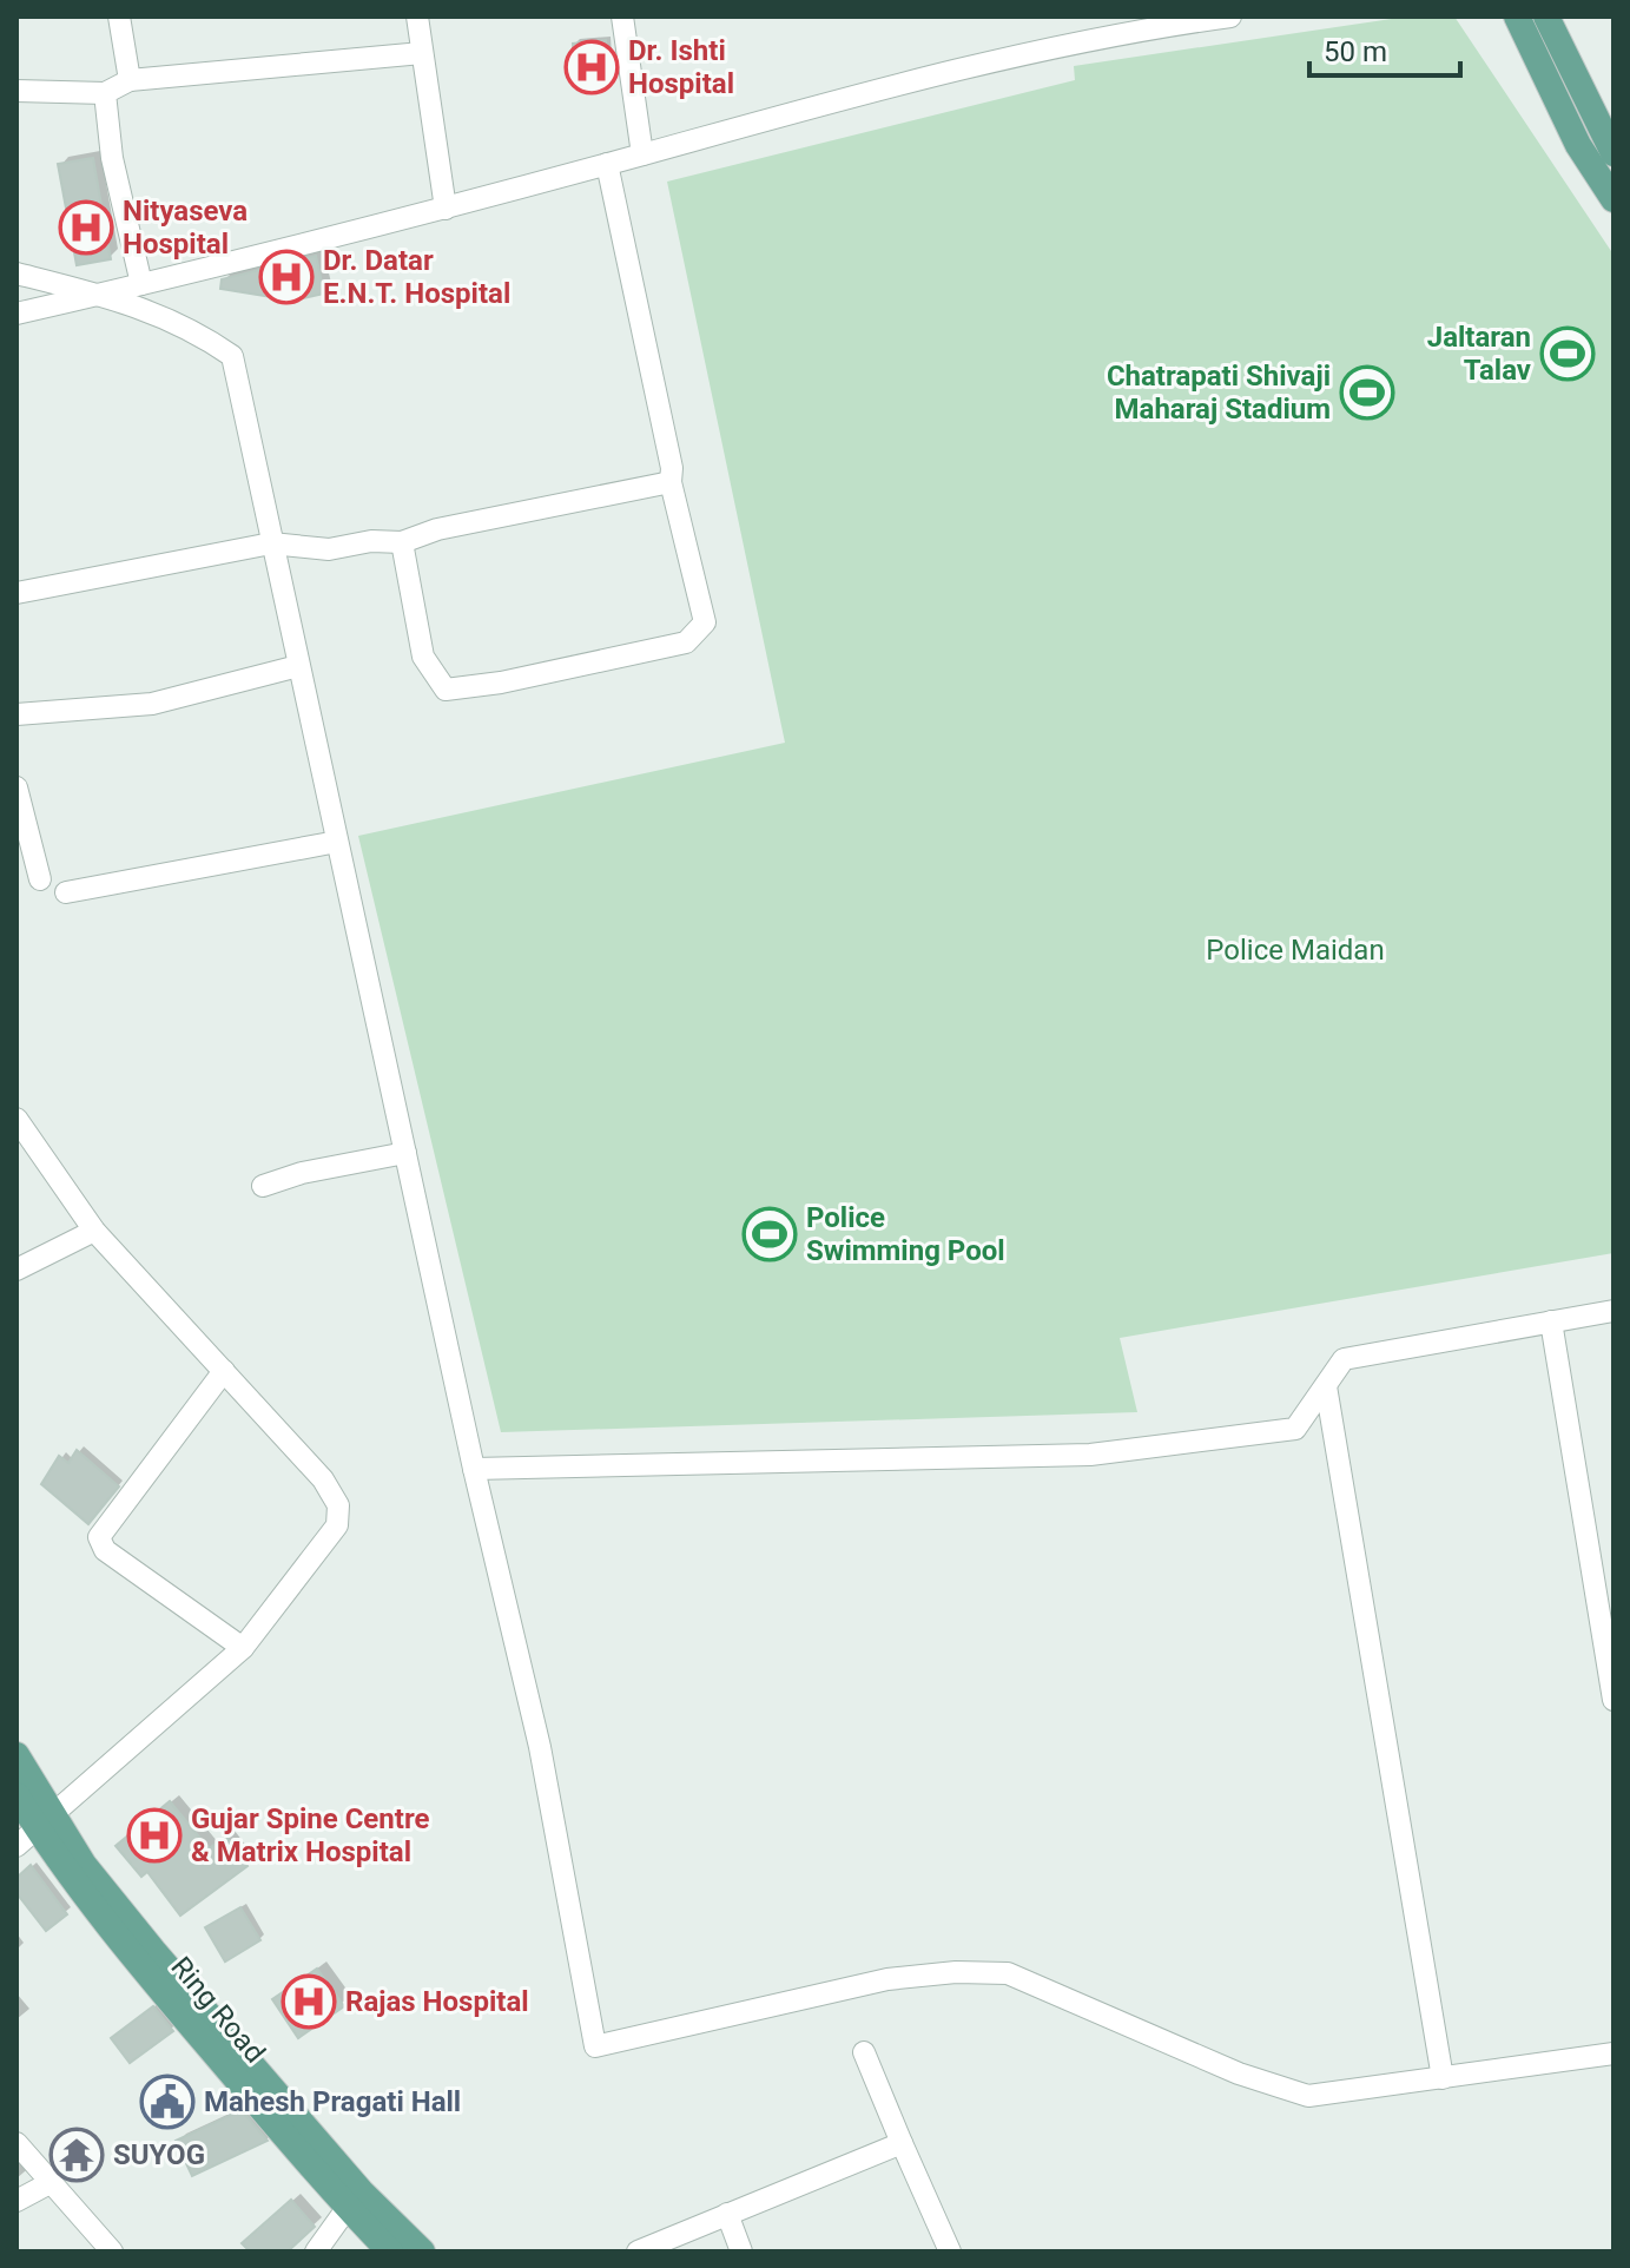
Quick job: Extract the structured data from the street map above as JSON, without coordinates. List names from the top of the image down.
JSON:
{
  "streets": {
    "main road": ["Ring Road"]
  },
  "parks": ["Police Maidan"],
  "places": {
    "hospital": [
      "Dr. Ishti Hospital",
      "Nityaseva Hospital",
      "Dr. Datar E.N.T. Hospital",
      "Gujar Spine Centre & Matrix Hospital",
      "Rajas Hospital"
    ],
    "sports": ["Jaltaran Talav", "Chatrapati Shivaji Maharaj Stadium", "Police Swimming Pool"],
    "public building": ["Mahesh Pragati Hall"],
    "temple": ["SUYOG"]
  },
  "scale_bar": "50 m"
}
